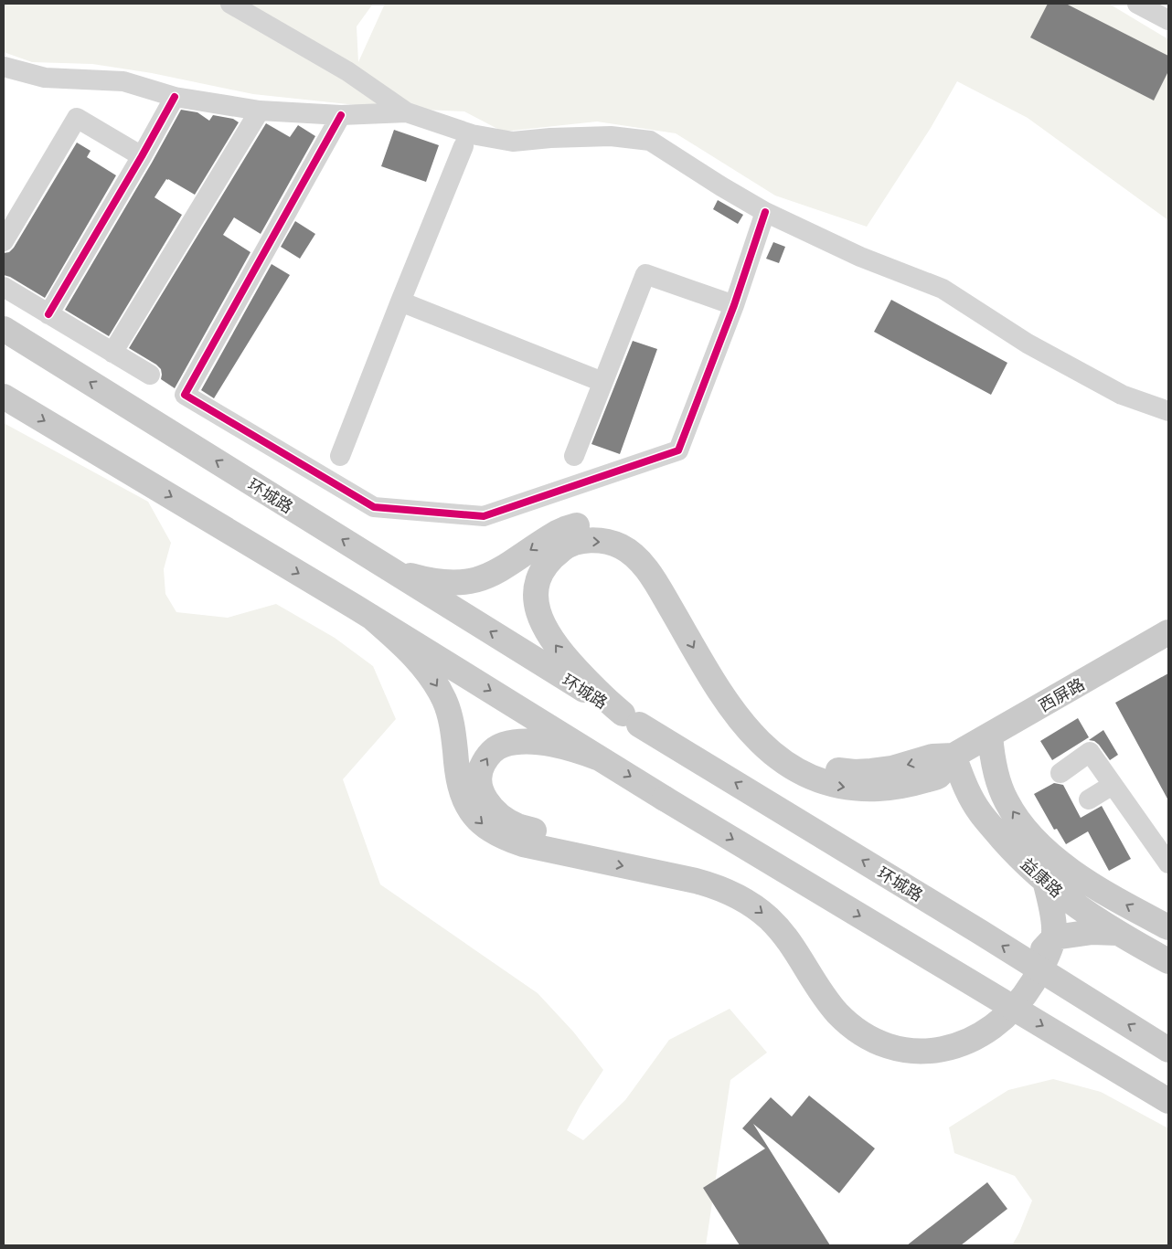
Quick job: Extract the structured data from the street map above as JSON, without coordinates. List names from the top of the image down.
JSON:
{
  "streets": {
    "main road": ["环城路", "西屏路", "益康路"]
  },
  "crossings": [
    ["西屏路", "益康路"]
  ]
}
